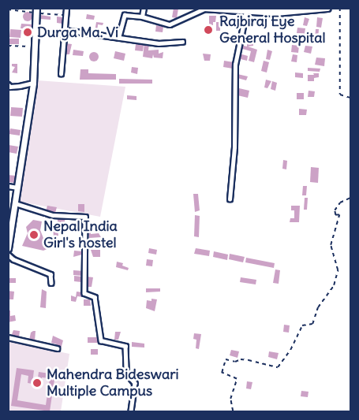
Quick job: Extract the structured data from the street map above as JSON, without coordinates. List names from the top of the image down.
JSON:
{
  "places": [
    "Rajbiraj Eye General Hospital",
    "Durga Ma. Vi",
    "Nepal India Girl's hostel",
    "Mahendra Bideswari Multiple Campus"
  ]
}
